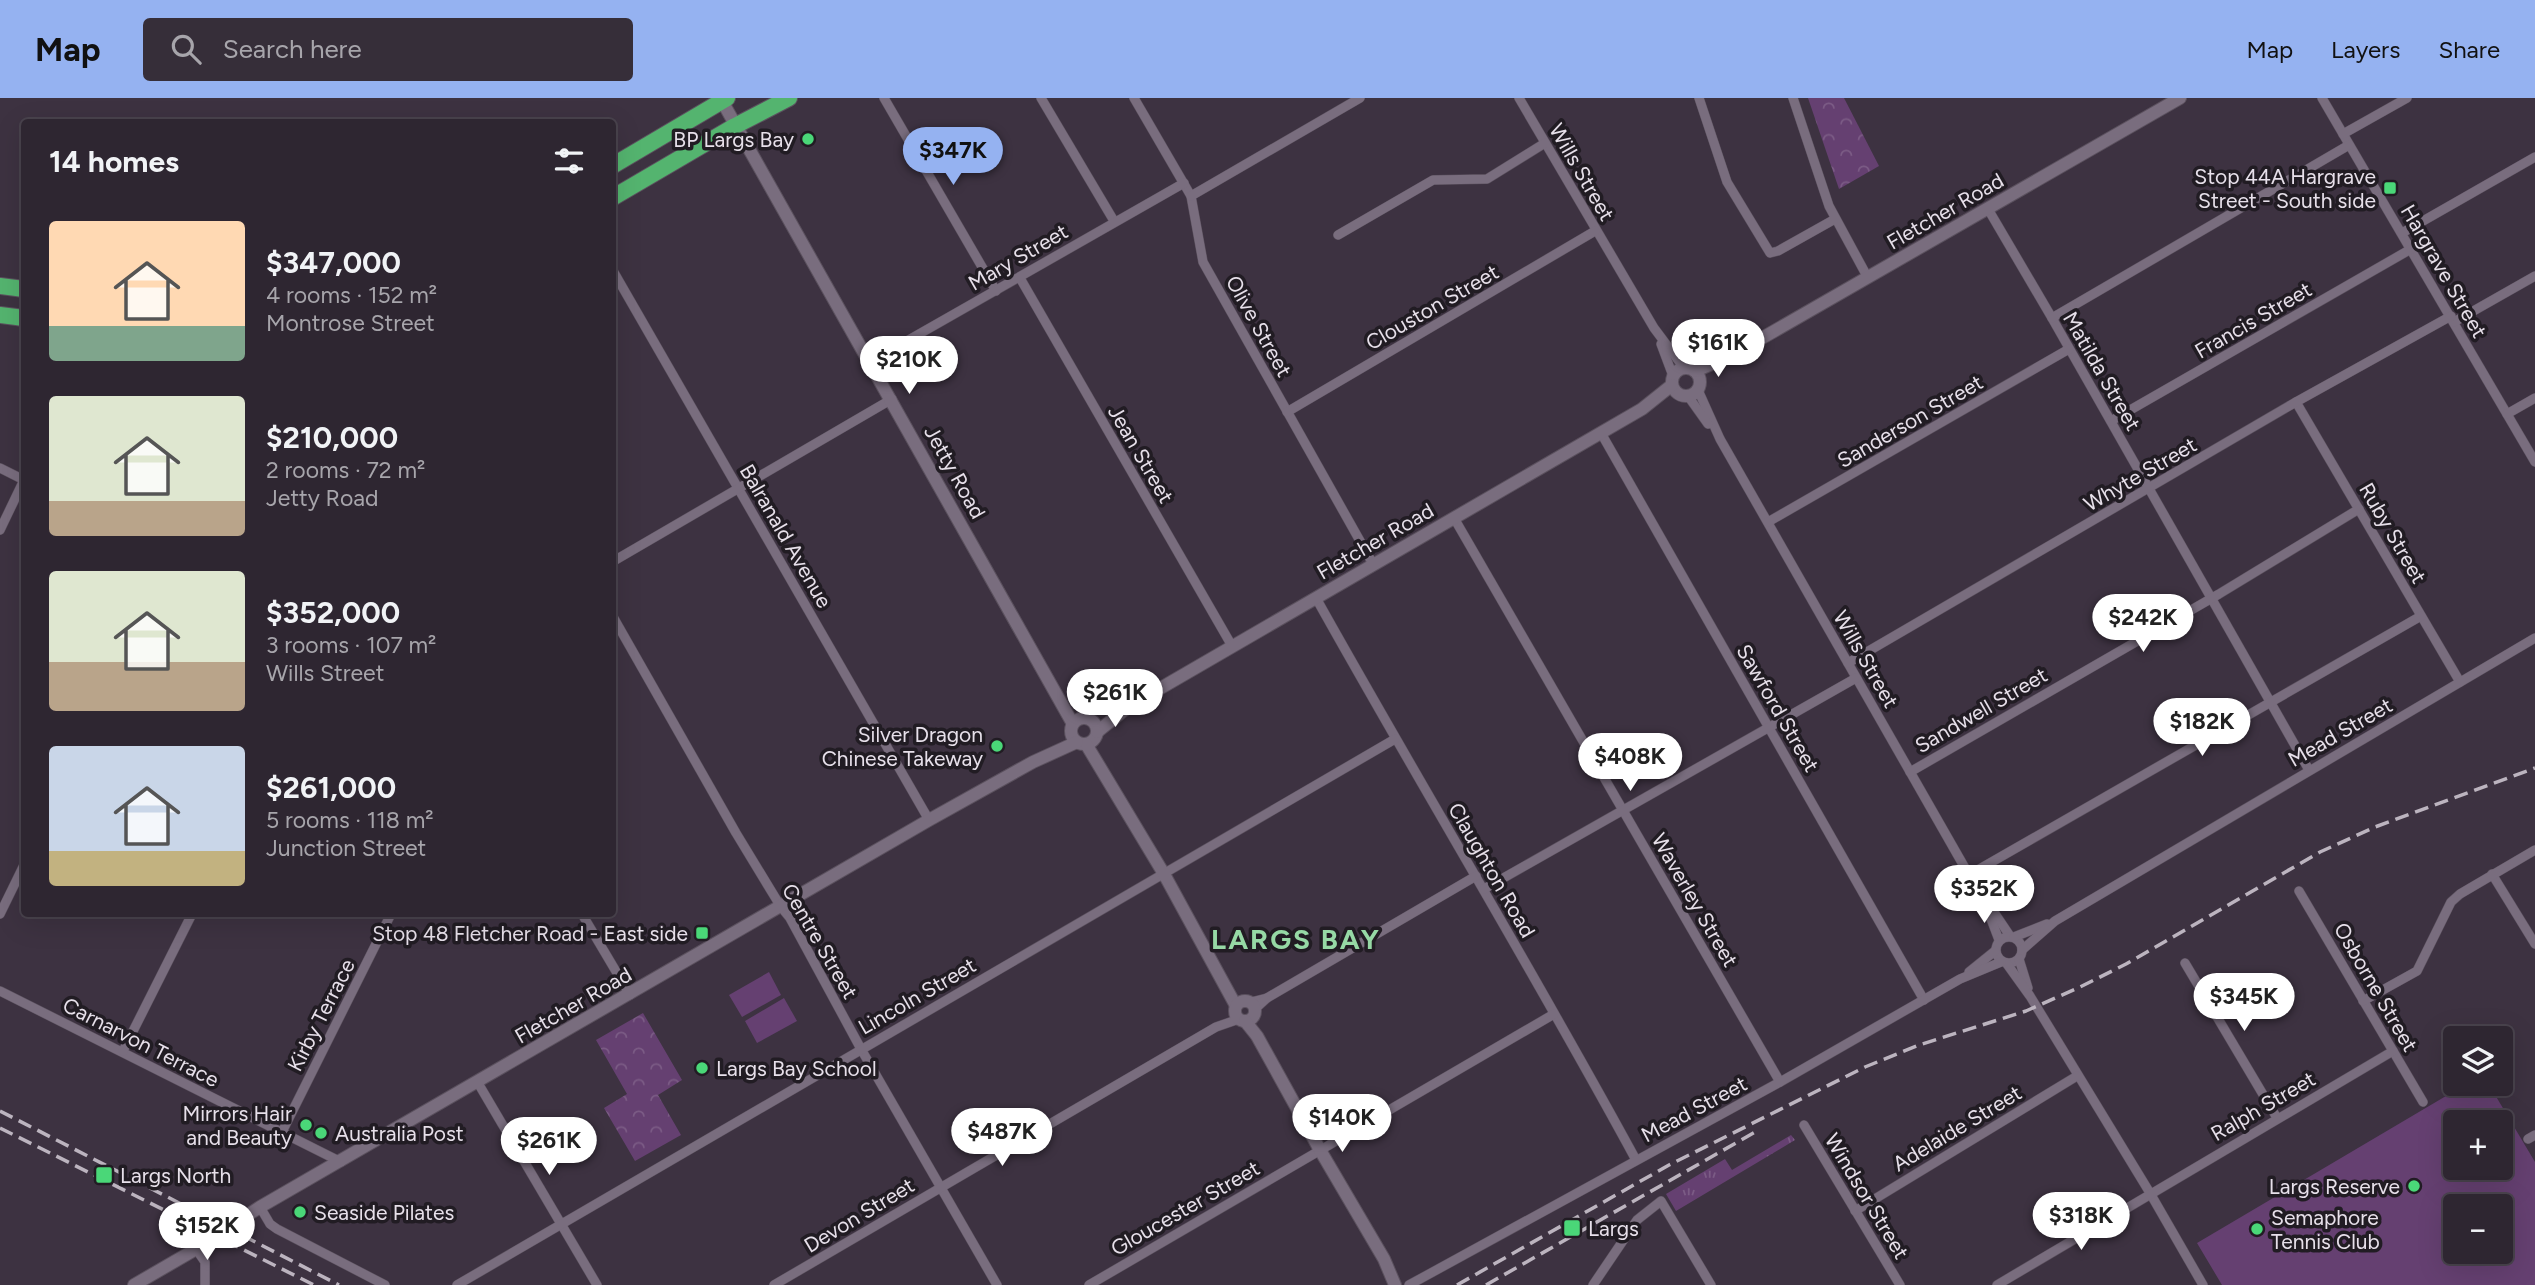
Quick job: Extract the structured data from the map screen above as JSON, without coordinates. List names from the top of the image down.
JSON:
{
  "streets": {
    "street": [
      "Wills Street",
      "Fletcher Road",
      "Mary Street",
      "Hargrave Street",
      "Clouston Street",
      "Francis Street",
      "Olive Street",
      "Matilda Street",
      "Sanderson Street",
      "Jean Street",
      "Jetty Road",
      "Whyte Street",
      "Ruby Street",
      "Balranald Avenue",
      "Sawford Street",
      "Sandwell Street",
      "Mead Street",
      "Claughton Road",
      "Waverley Street",
      "Centre Street",
      "Osborne Street",
      "Lincoln Street",
      "Kirby Terrace",
      "Carnarvon Terrace",
      "Ralph Street",
      "Adelaide Street",
      "Windsor Street",
      "Gloucester Street",
      "Devon Street"
    ]
  },
  "crossings": [
    ["Wills Street", "Fletcher Road"],
    ["Wills Street", "Clouston Street"],
    ["Wills Street", "Sanderson Street"],
    ["Wills Street", "Whyte Street"],
    ["Wills Street", "Sandwell Street"],
    ["Wills Street", "Mead Street"],
    ["Fletcher Road", "Olive Street"],
    ["Fletcher Road", "Matilda Street"],
    ["Fletcher Road", "Jean Street"],
    ["Fletcher Road", "Jetty Road"],
    ["Fletcher Road", "Balranald Avenue"],
    ["Fletcher Road", "Sawford Street"],
    ["Fletcher Road", "Claughton Road"],
    ["Fletcher Road", "Waverley Street"],
    ["Fletcher Road", "Centre Street"],
    ["Fletcher Road", "Carnarvon Terrace"],
    ["Mary Street", "Olive Street"],
    ["Mary Street", "Jean Street"],
    ["Mary Street", "Jetty Road"],
    ["Hargrave Street", "Francis Street"],
    ["Hargrave Street", "Whyte Street"],
    ["Clouston Street", "Olive Street"],
    ["Francis Street", "Matilda Street"],
    ["Matilda Street", "Sanderson Street"],
    ["Matilda Street", "Whyte Street"],
    ["Matilda Street", "Sandwell Street"],
    ["Matilda Street", "Mead Street"],
    ["Jetty Road", "Lincoln Street"],
    ["Jetty Road", "Devon Street"],
    ["Whyte Street", "Ruby Street"],
    ["Ruby Street", "Sandwell Street"],
    ["Ruby Street", "Mead Street"],
    ["Sawford Street", "Mead Street"],
    ["Mead Street", "Claughton Road"],
    ["Mead Street", "Waverley Street"],
    ["Claughton Road", "Lincoln Street"],
    ["Claughton Road", "Gloucester Street"],
    ["Claughton Road", "Devon Street"],
    ["Centre Street", "Lincoln Street"],
    ["Centre Street", "Devon Street"],
    ["Osborne Street", "Ralph Street"],
    ["Kirby Terrace", "Carnarvon Terrace"],
    ["Adelaide Street", "Windsor Street"]
  ],
  "districts": ["LARGS BAY"],
  "places": {
    "other": [
      "BP Largs Bay",
      "Silver Dragon Chinese Takeway",
      "Largs Bay School",
      "Mirrors Hair and Beauty",
      "Australia Post",
      "Largs Reserve",
      "Seaside Pilates",
      "Semaphore Tennis Club"
    ],
    "transit": [
      "Stop 44A Hargrave Street - South side",
      "Stop 48 Fletcher Road - East side",
      "Largs North",
      "Largs"
    ]
  },
  "page": {
    "header": "Map",
    "search": "Search here",
    "nav": ["Map", "Layers", "Share"],
    "heading": "14 homes",
    "price": [
      "$347K",
      "$161K",
      "$210K",
      "$242K",
      "$261K",
      "$182K",
      "$408K",
      "$352K",
      "$345K",
      "$140K",
      "$487K",
      "$261K",
      "$318K",
      "$152K"
    ],
    "list": [
      {
        "name": "$347,000",
        "note": "4 rooms · 152 m² · Montrose Street"
      },
      {
        "name": "$210,000",
        "note": "2 rooms · 72 m² · Jetty Road"
      },
      {
        "name": "$352,000",
        "note": "3 rooms · 107 m² · Wills Street"
      },
      {
        "name": "$261,000",
        "note": "5 rooms · 118 m² · Junction Street"
      }
    ],
    "map_buttons": ["+", "−"]
  }
}
